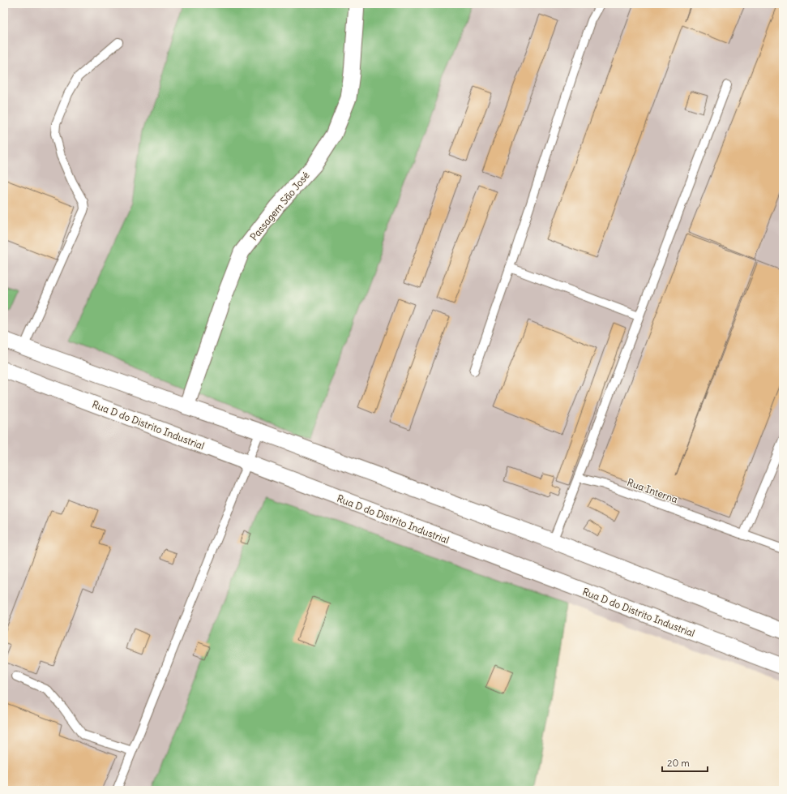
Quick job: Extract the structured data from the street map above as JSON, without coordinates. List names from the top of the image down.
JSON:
{
  "streets": {
    "street": ["Passagem São José", "Rua D do Distrito Industrial"],
    "lane": ["Rua Interna"]
  },
  "scale_bar": "20 m"
}
